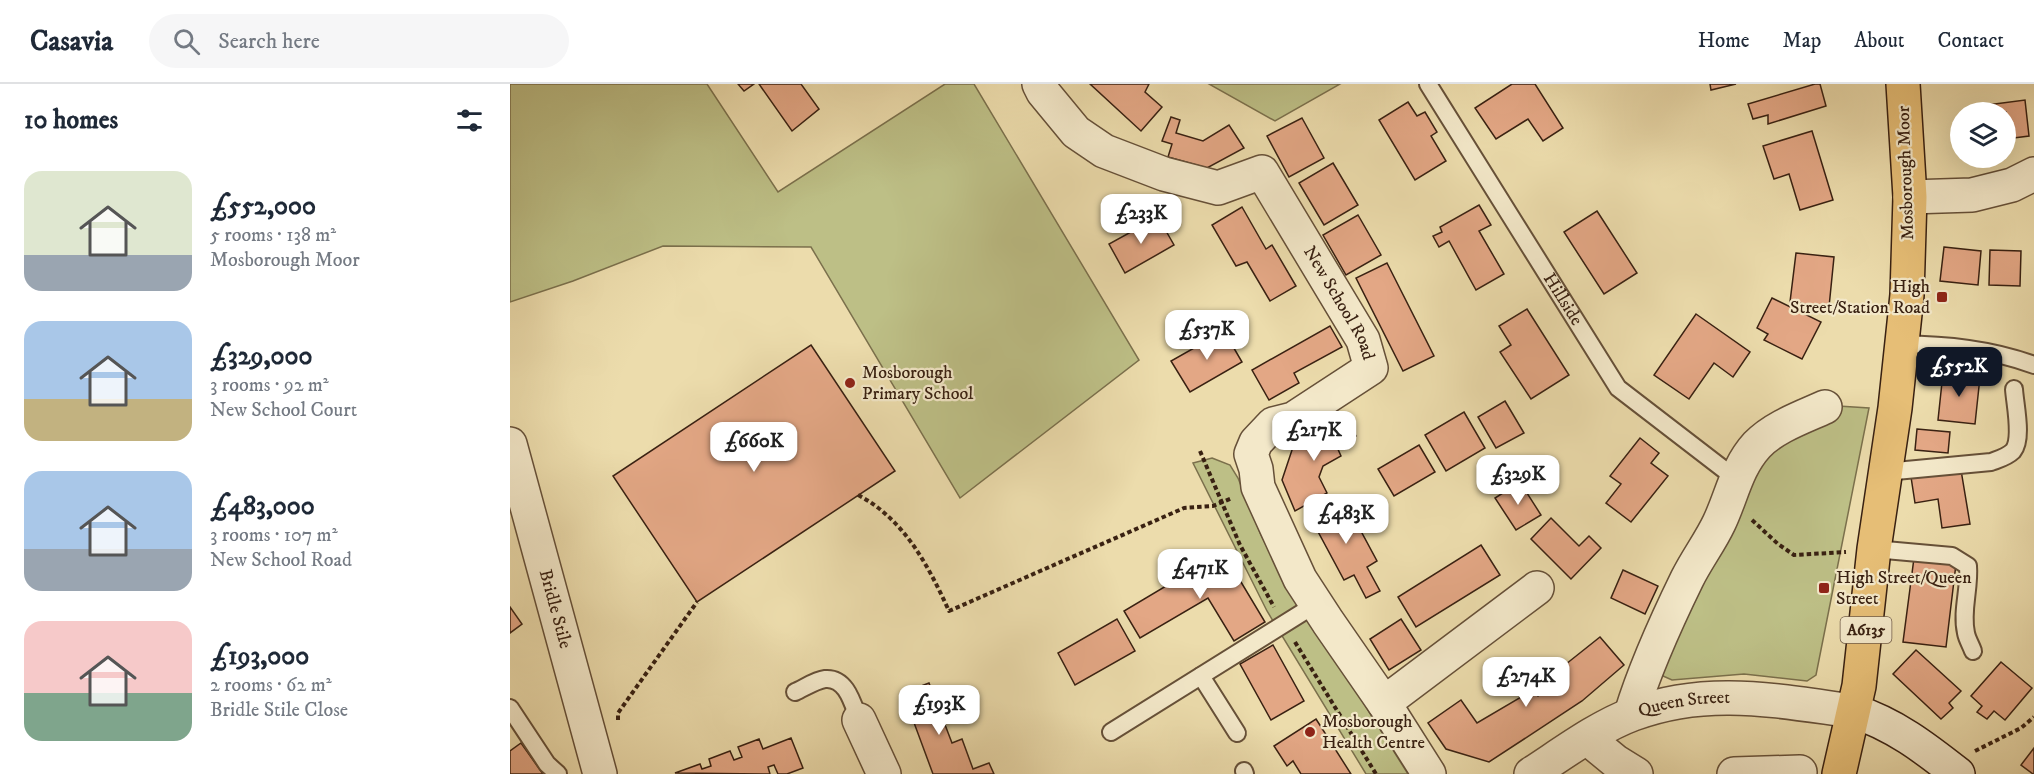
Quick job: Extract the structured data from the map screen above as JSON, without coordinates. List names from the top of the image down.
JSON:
{
  "streets": {
    "main road": ["Mosborough Moor", "A6135"],
    "street": ["New School Road", "Bridle Stile", "Queen Street"],
    "lane": ["Hillside"]
  },
  "crossings": [
    ["Mosborough Moor", "A6135"],
    ["A6135", "Queen Street"]
  ],
  "places": {
    "transit": ["High Street/Station Road", "High Street/Queen Street"],
    "other": ["Mosborough Primary School", "Mosborough Health Centre"]
  },
  "page": {
    "header": "Casavia",
    "search": "Search here",
    "nav": [
      "Home",
      "Map",
      "About",
      "Contact"
    ],
    "heading": "10 homes",
    "list": [
      {
        "name": "£552,000",
        "note": "5 rooms · 138 m² · Mosborough Moor"
      },
      {
        "name": "£329,000",
        "note": "3 rooms · 92 m² · New School Court"
      },
      {
        "name": "£483,000",
        "note": "3 rooms · 107 m² · New School Road"
      },
      {
        "name": "£193,000",
        "note": "2 rooms · 62 m² · Bridle Stile Close"
      }
    ],
    "price": [
      "£233K",
      "£537K",
      "£552K",
      "£217K",
      "£660K",
      "£329K",
      "£483K",
      "£471K",
      "£274K",
      "£193K"
    ]
  }
}
